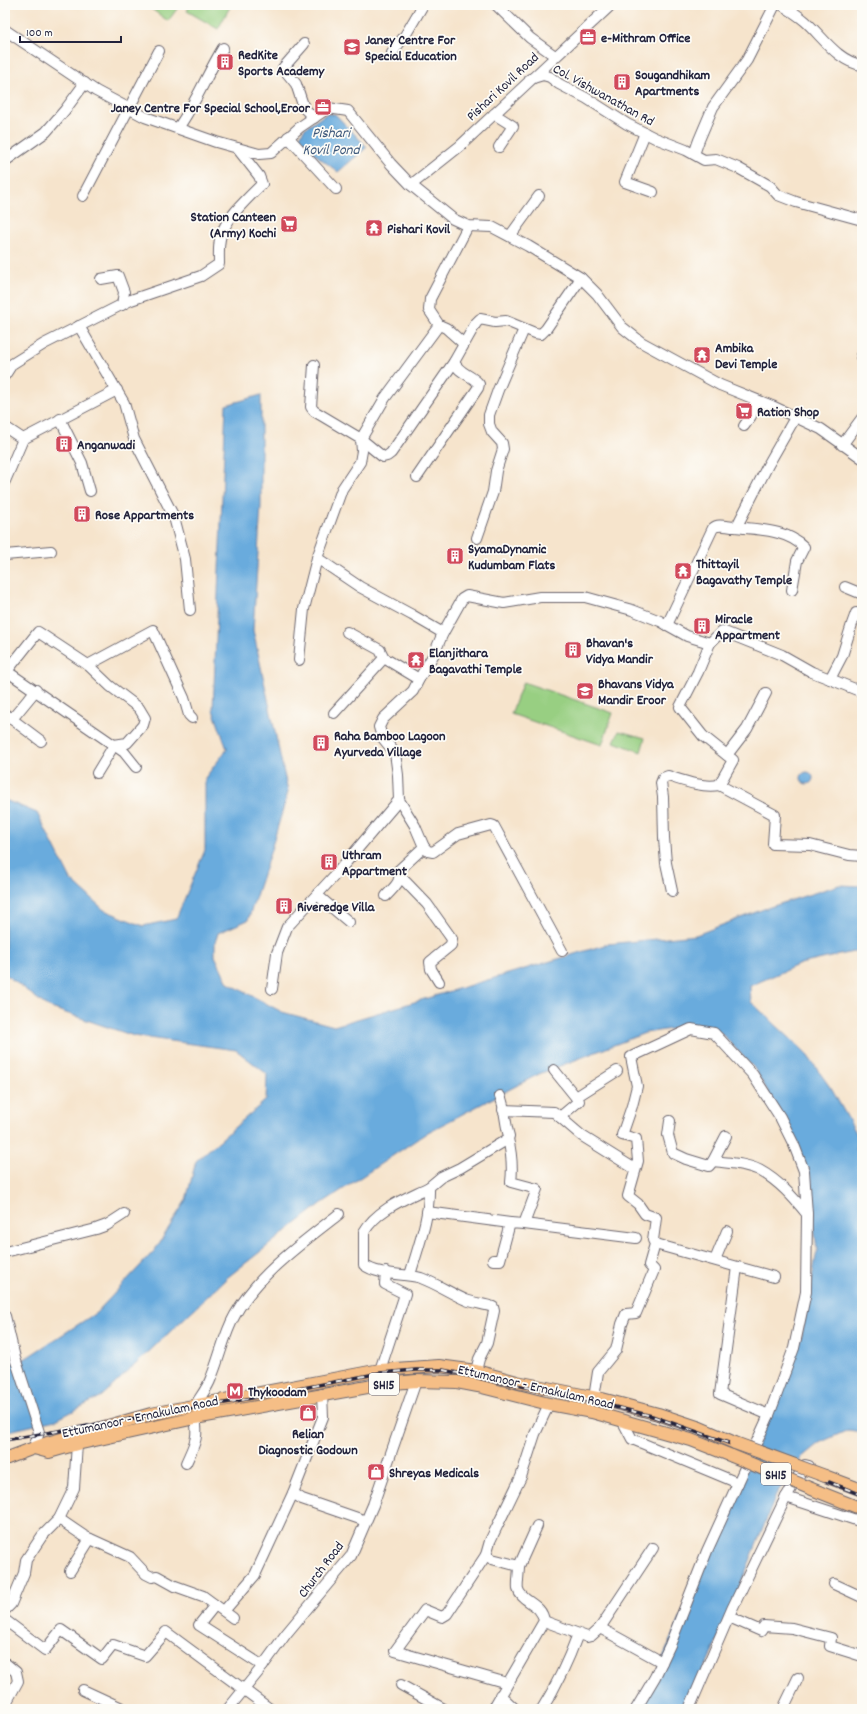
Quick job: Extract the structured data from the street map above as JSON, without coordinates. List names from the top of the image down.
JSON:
{
  "streets": {
    "main road": ["SH15", "Ettumanoor - Ernakulam Road"],
    "street": ["Pishari Kovil Road", "Col. Vishwanathan Rd", "Church Road"]
  },
  "crossings": [
    ["Pishari Kovil Road", "Col. Vishwanathan Rd"],
    ["Ettumanoor - Ernakulam Road", "Church Road"]
  ],
  "water": ["Pishari Kovil Pond"],
  "places": {
    "office": ["e-Mithram Office", "Janey Centre For Special School,Eroor"],
    "school or university": ["Janey Centre For Special Education", "Bhavans Vidya Mandir Eroor"],
    "building": [
      "RedKite Sports Academy",
      "Sougandhikam Apartments",
      "Anganwadi",
      "Rose Appartments",
      "SyamaDynamic Kudumbam Flats",
      "Miracle Appartment",
      "Bhavan's Vidya Mandir",
      "Raha Bamboo Lagoon Ayurveda Village",
      "Uthram Appartment",
      "Riveredge Villa"
    ],
    "supermarket": ["Station Canteen (Army) Kochi", "Ration Shop"],
    "temple": [
      "Pishari Kovil",
      "Ambika Devi Temple",
      "Thittayil Bagavathy Temple",
      "Elanjithara Bagavathi Temple"
    ],
    "metro station": ["Thykoodam"],
    "shop": ["Relian Diagnostic Godown", "Shreyas Medicals"]
  },
  "scale_bar": "100 m"
}
